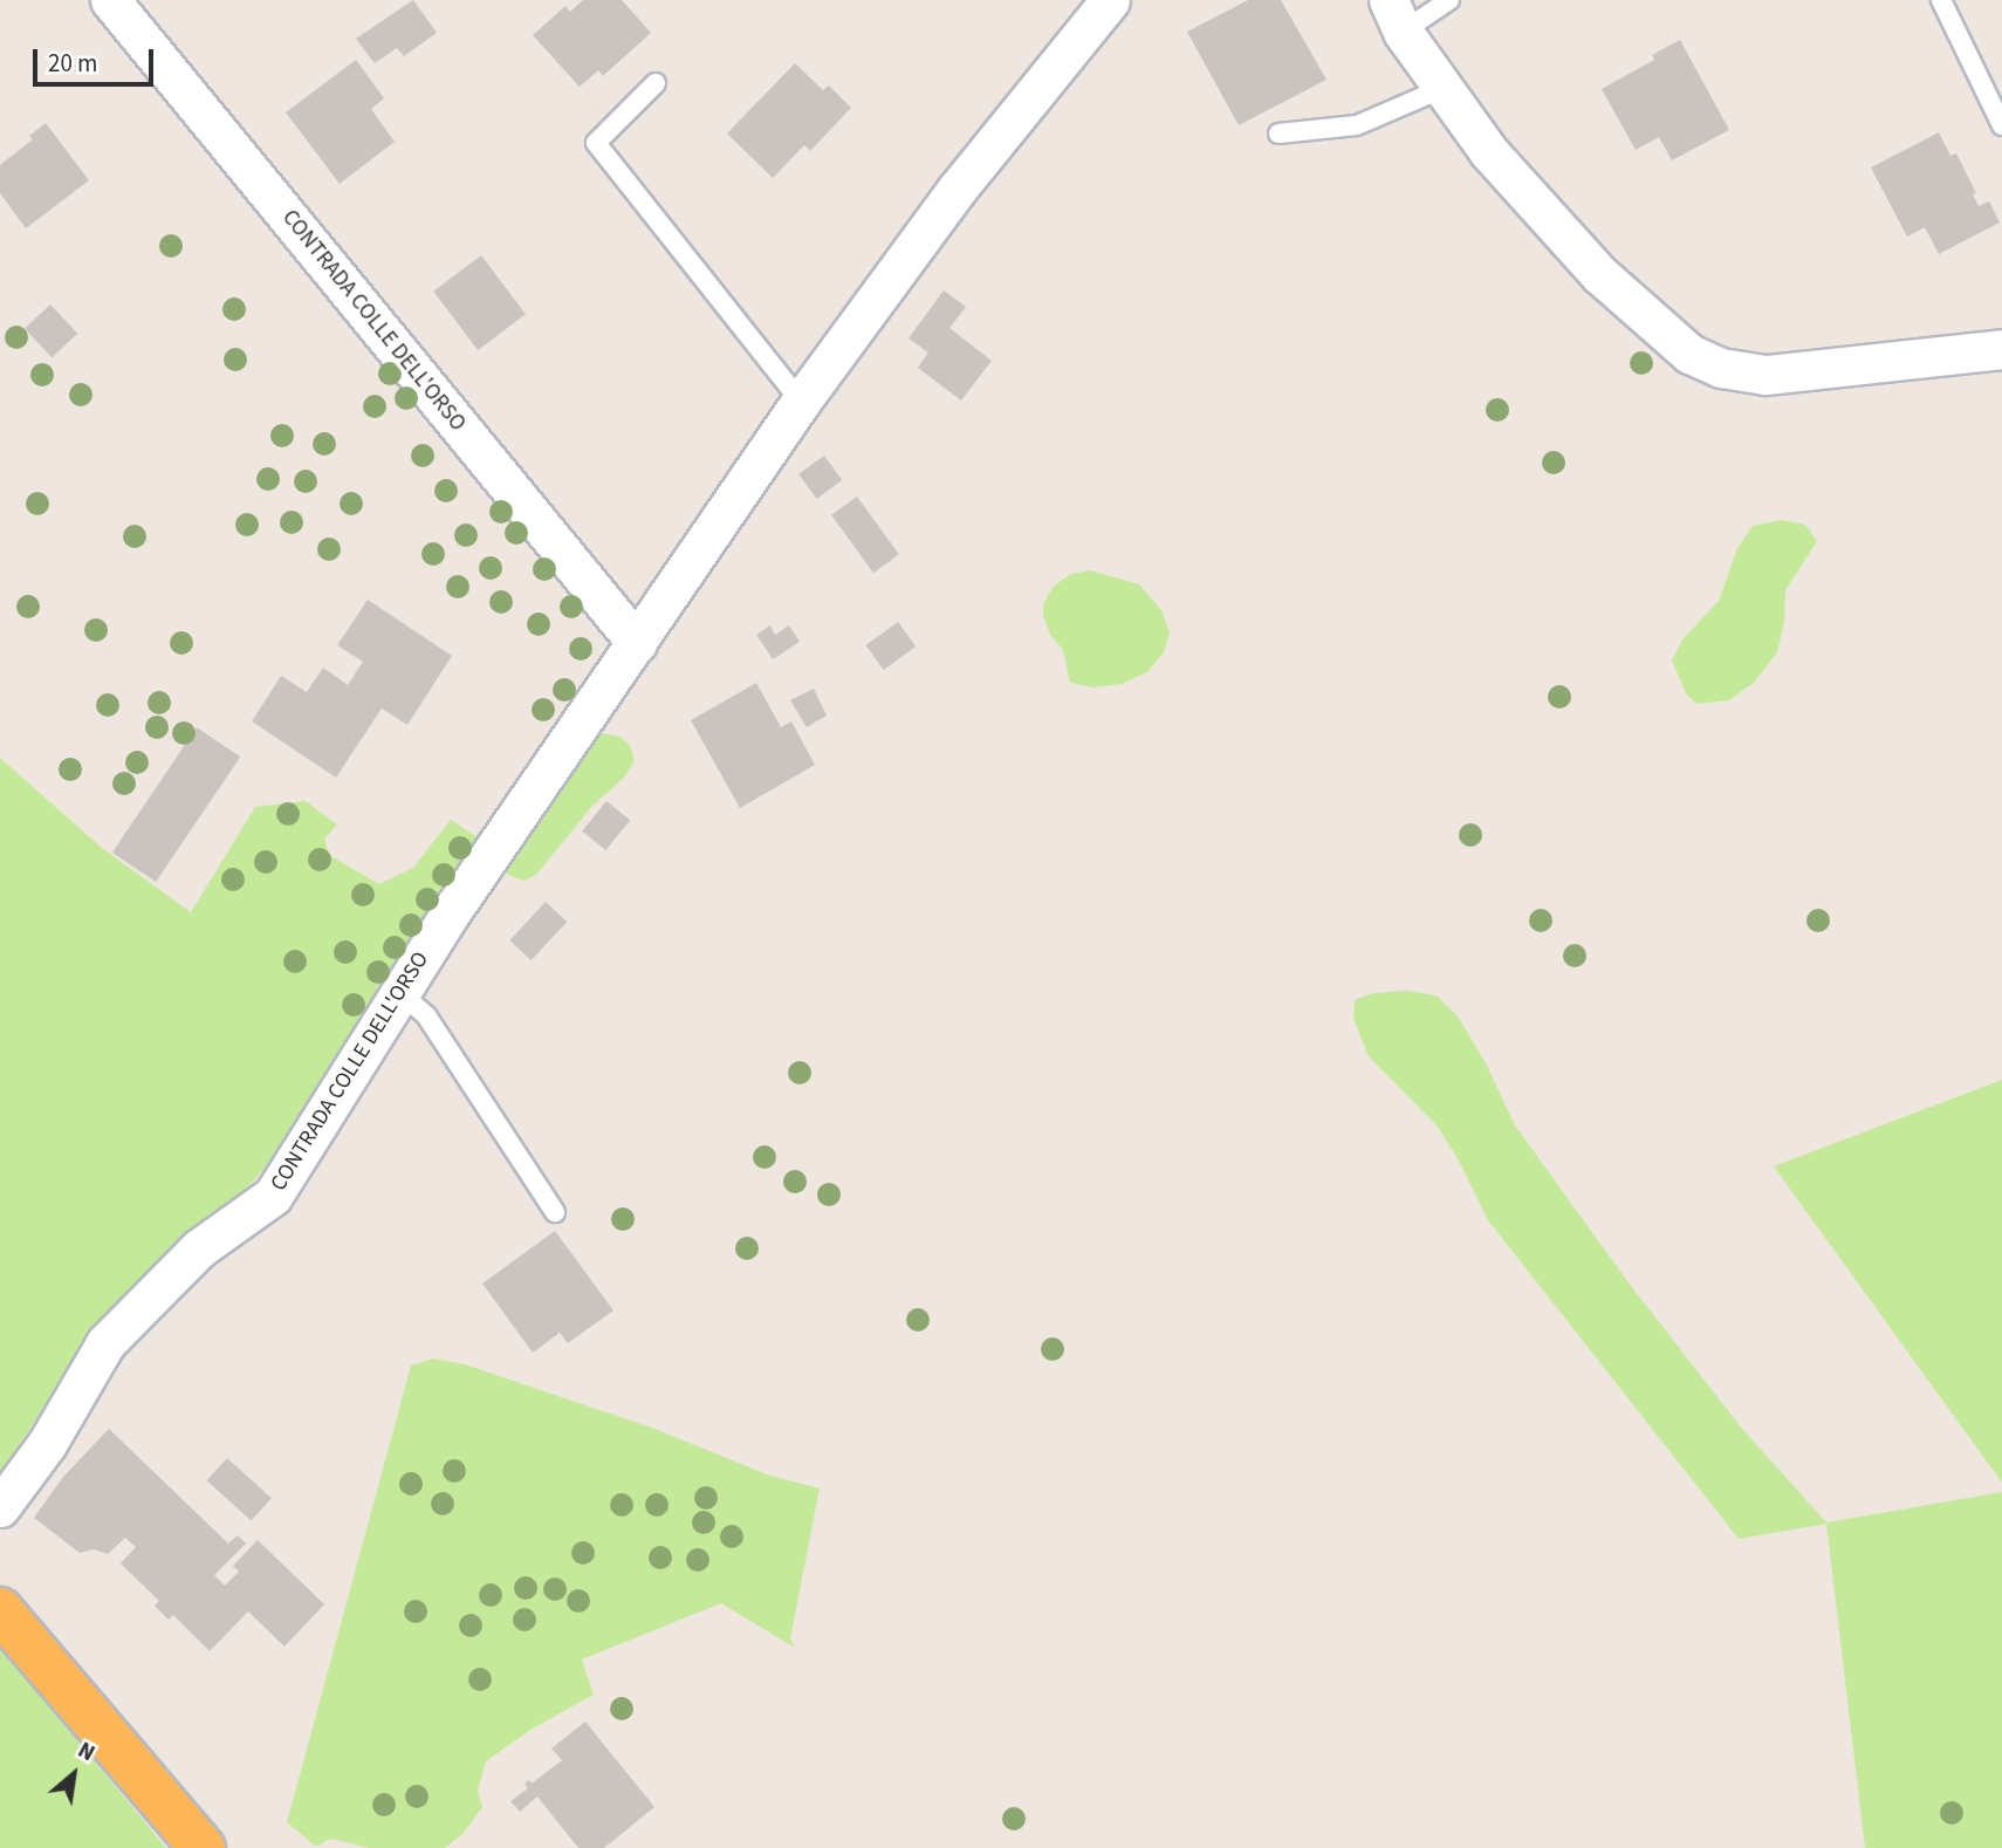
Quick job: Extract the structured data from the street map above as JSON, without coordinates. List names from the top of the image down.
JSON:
{
  "streets": {
    "street": ["CONTRADA COLLE DELL'ORSO"]
  },
  "scale_bar": "20 m",
  "north": "top right"
}
